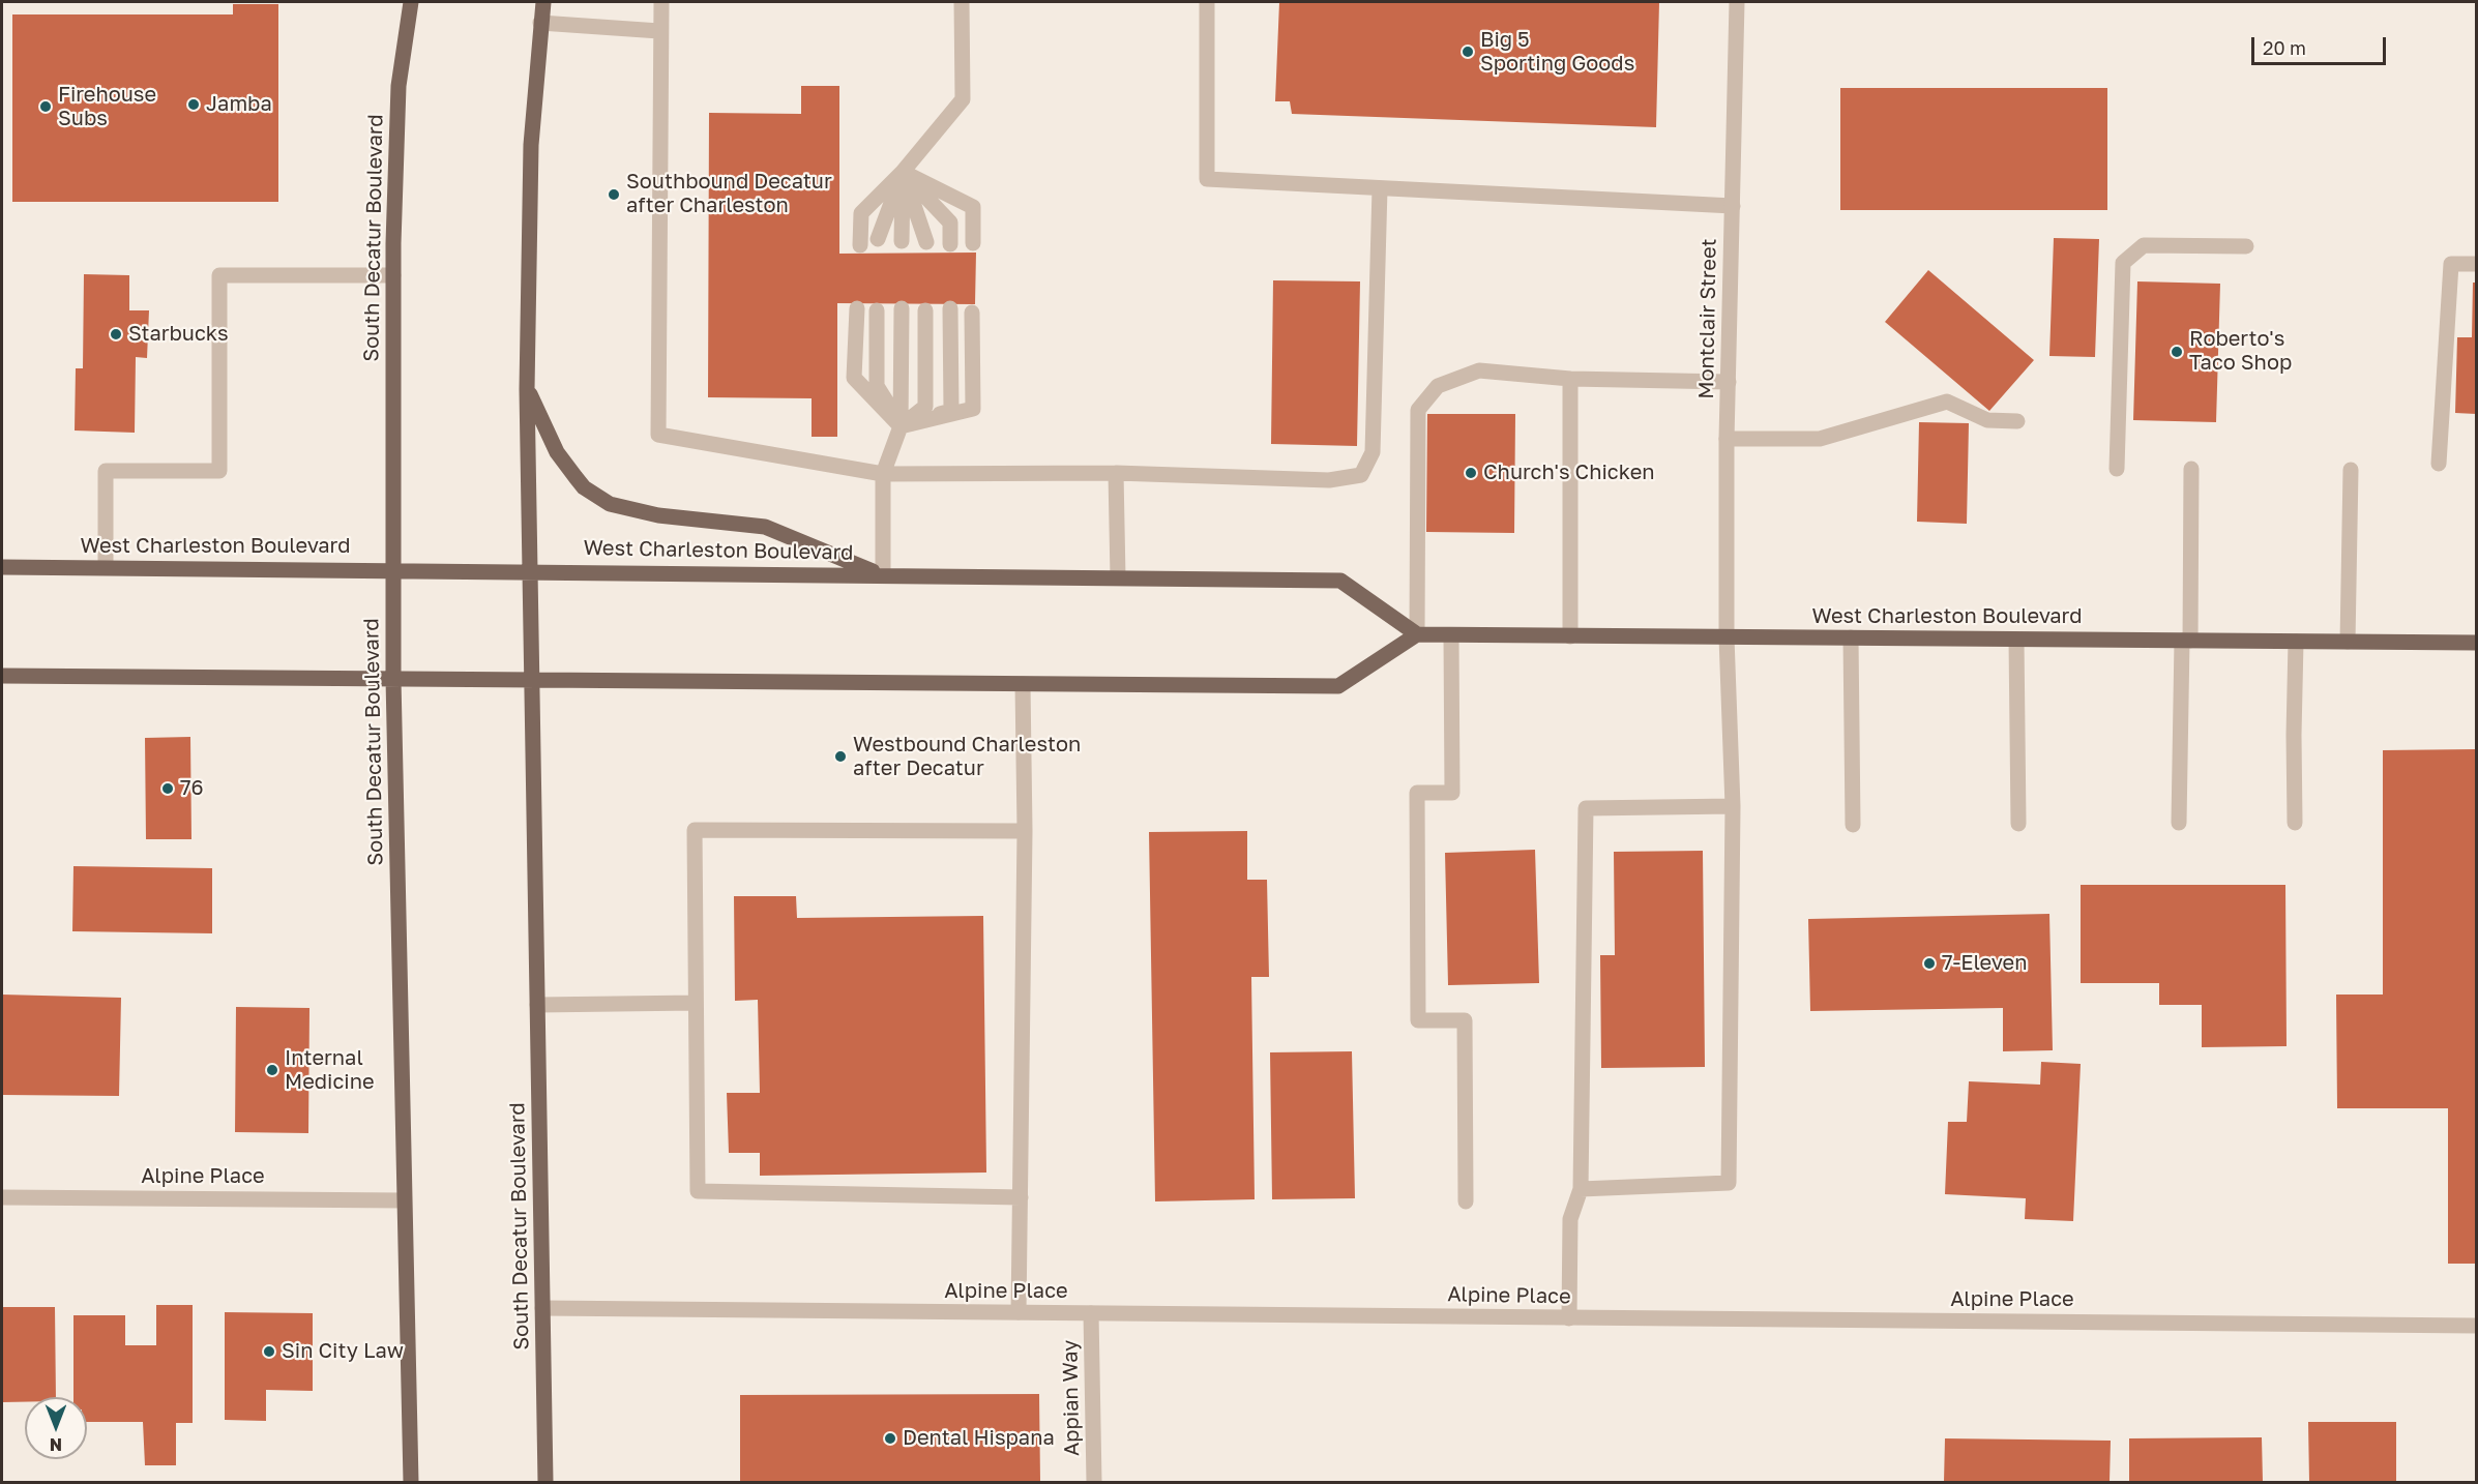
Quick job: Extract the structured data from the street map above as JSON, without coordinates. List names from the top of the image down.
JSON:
{
  "streets": {
    "main road": ["South Decatur Boulevard", "West Charleston Boulevard"],
    "street": ["Montclair Street", "Alpine Place", "Appian Way"]
  },
  "crossings": [
    ["South Decatur Boulevard", "West Charleston Boulevard"],
    ["South Decatur Boulevard", "Alpine Place"],
    ["Montclair Street", "West Charleston Boulevard"],
    ["Alpine Place", "Appian Way"]
  ],
  "places": [
    "Big 5 Sporting Goods",
    "Jamba",
    "Firehouse Subs",
    "Southbound Decatur after Charleston",
    "Starbucks",
    "Roberto's Taco Shop",
    "Church's Chicken",
    "Westbound Charleston after Decatur",
    "76",
    "7-Eleven",
    "Internal Medicine",
    "Sin City Law",
    "Dental Hispana"
  ],
  "scale_bar": "20 m",
  "north": "bottom"
}
